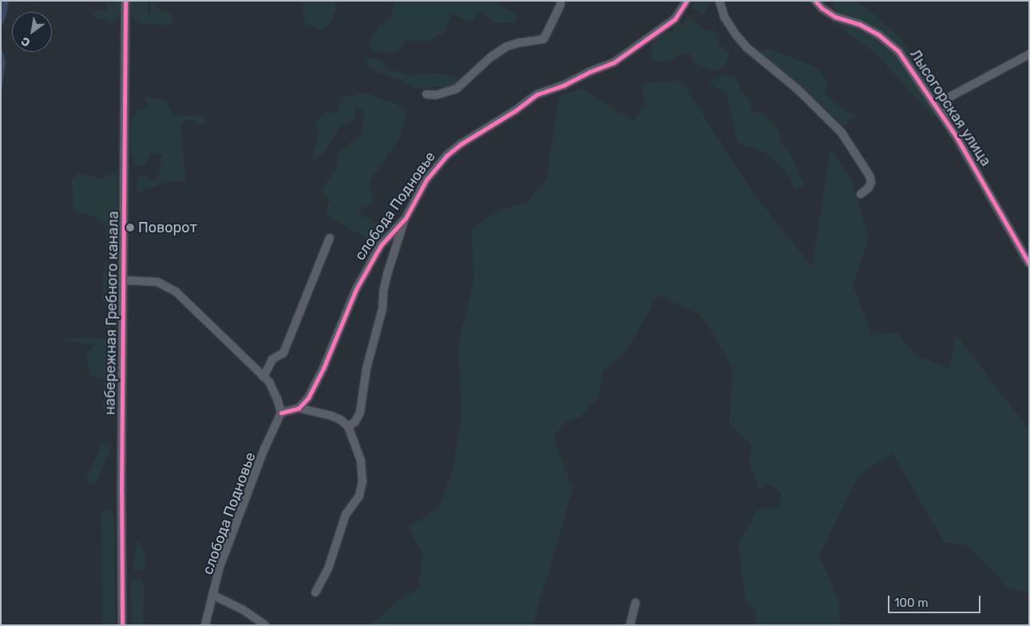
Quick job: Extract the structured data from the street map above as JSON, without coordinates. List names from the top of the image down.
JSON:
{
  "streets": {
    "street": ["Лысогорская улица", "слобода Подновье", "набережная Гребного канала"]
  },
  "places": ["Поворот"],
  "scale_bar": "100 m",
  "north": "bottom left"
}
